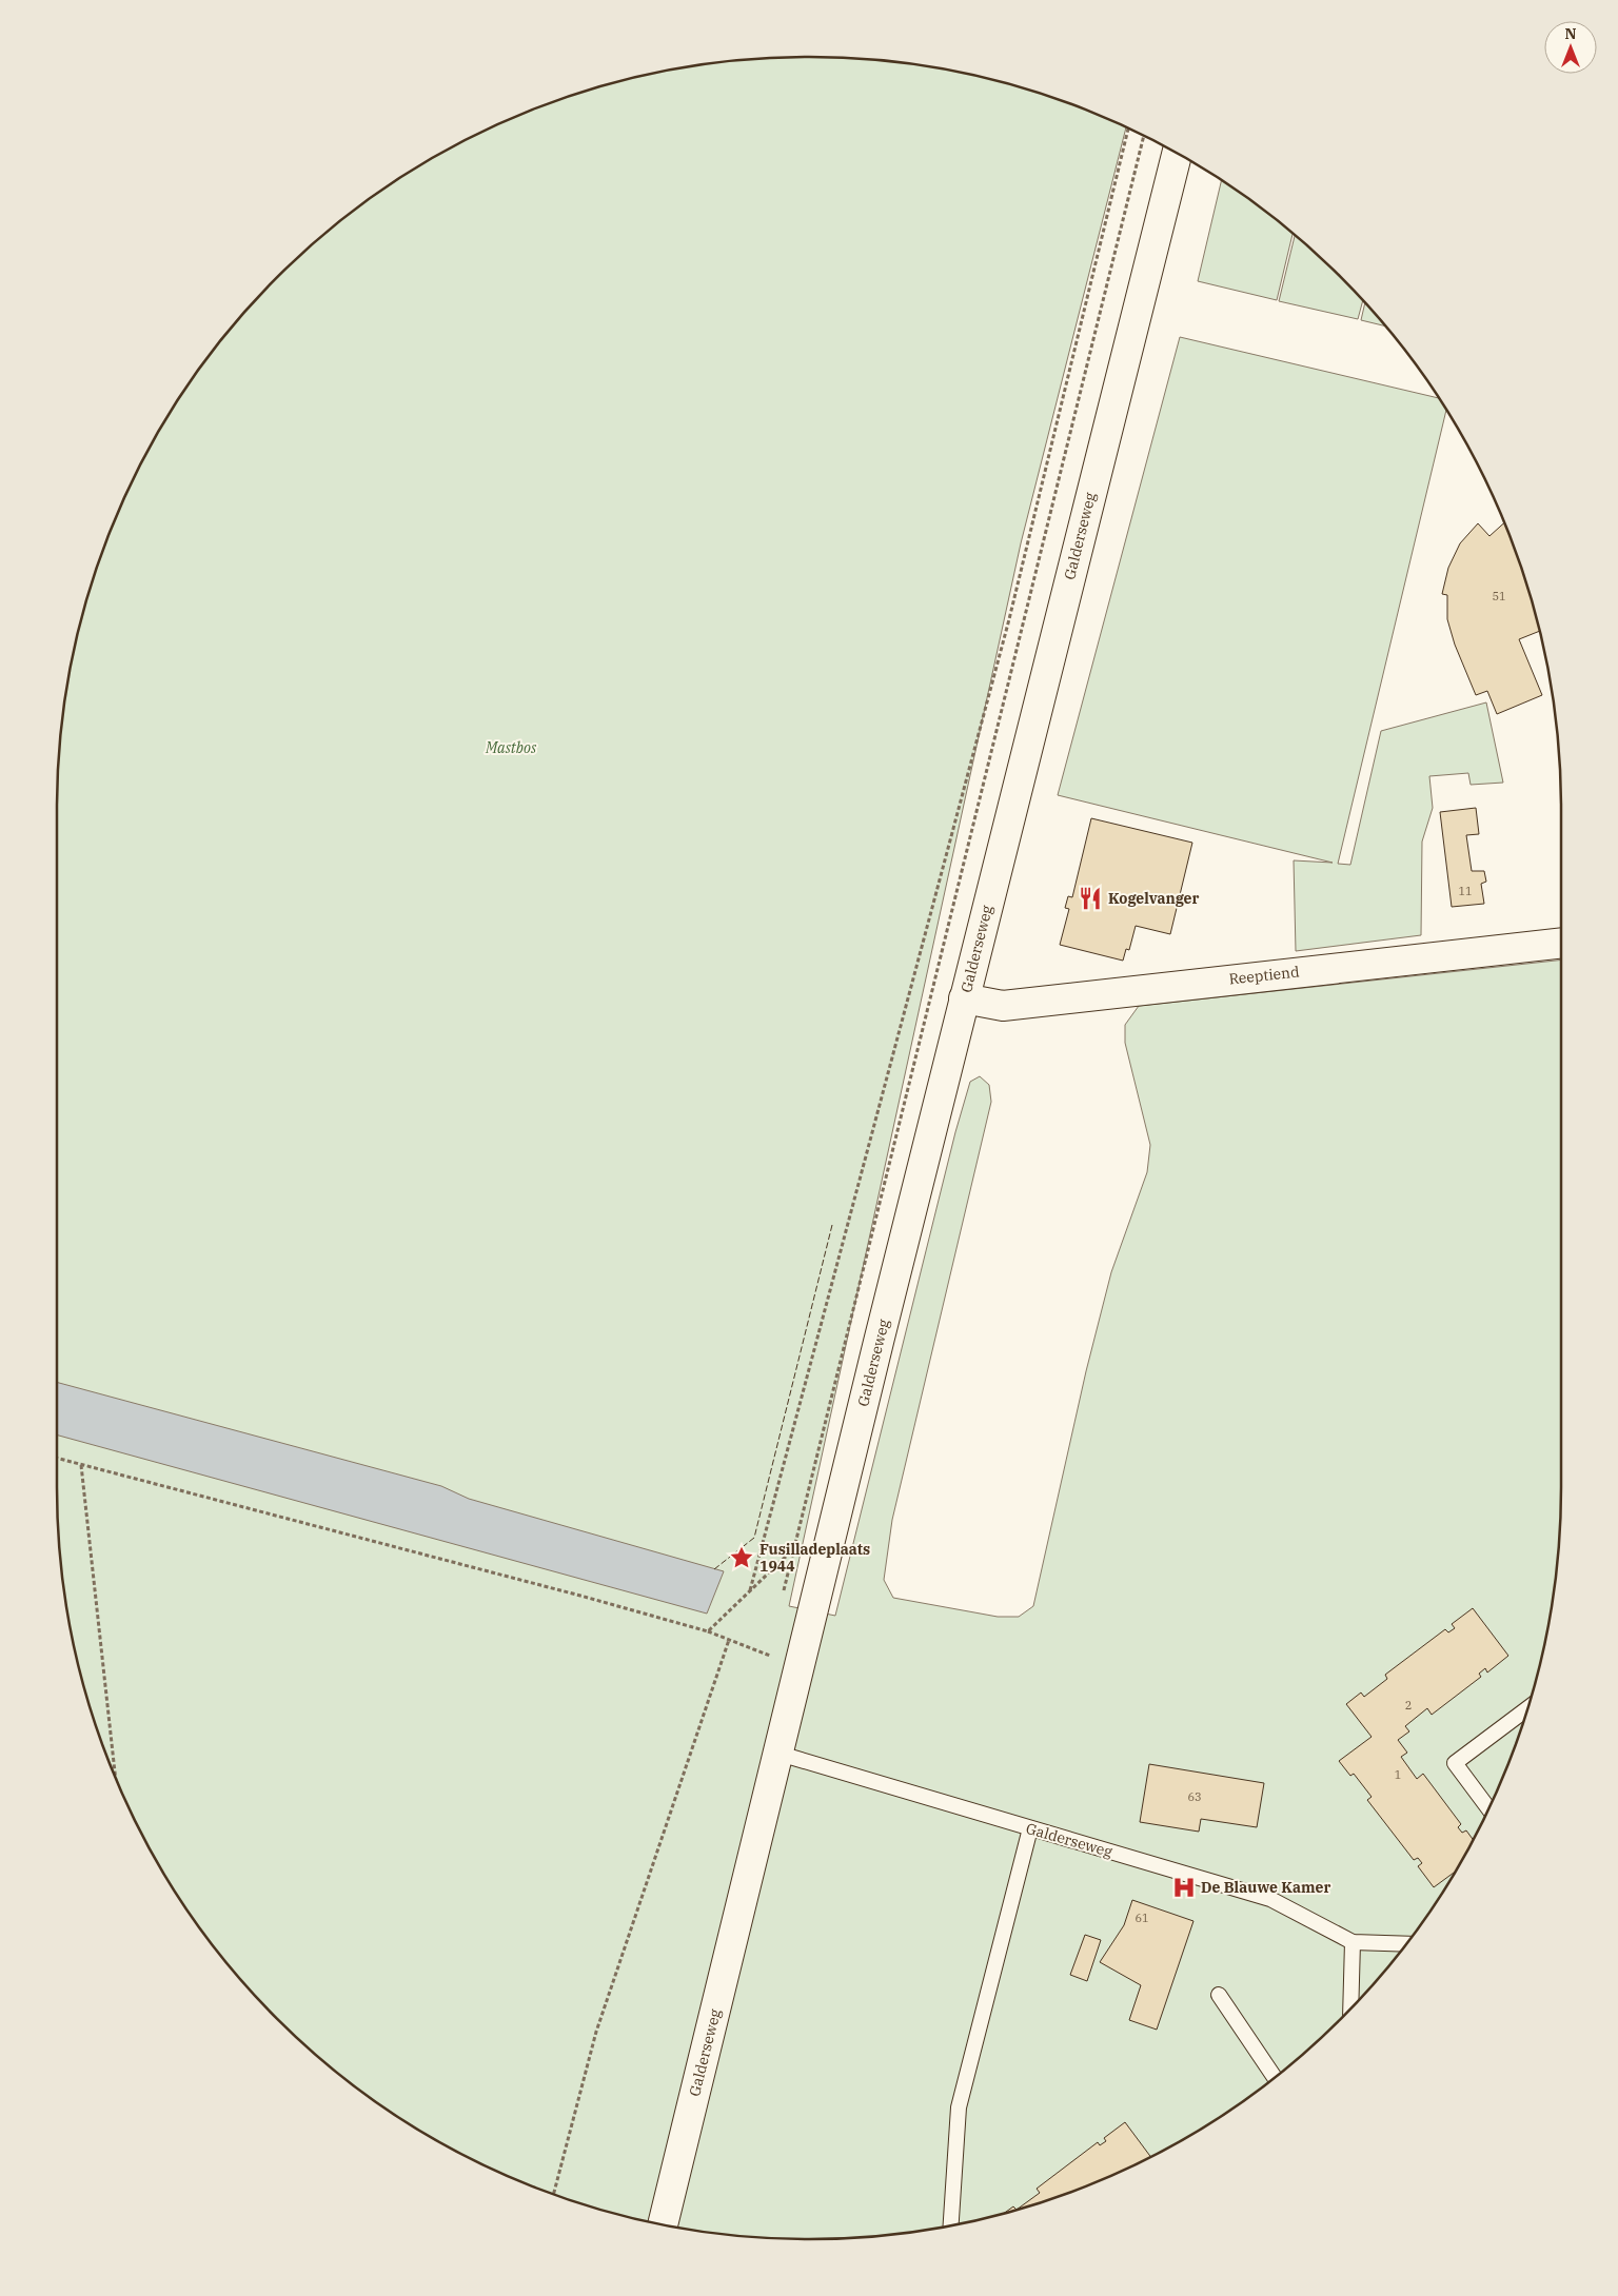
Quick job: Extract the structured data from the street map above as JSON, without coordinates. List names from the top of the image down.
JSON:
{
  "streets": {
    "street": ["Galderseweg", "Reeptiend"]
  },
  "crossings": [
    ["Galderseweg", "Reeptiend"]
  ],
  "parks": ["Mastbos"],
  "places": {
    "restaurant": ["Kogelvanger"],
    "place": ["Fusilladeplaats 1944"],
    "hospital": ["De Blauwe Kamer"]
  },
  "house_numbers": [
    "51",
    "11",
    "2",
    "1",
    "63",
    "61"
  ],
  "north": "top"
}
